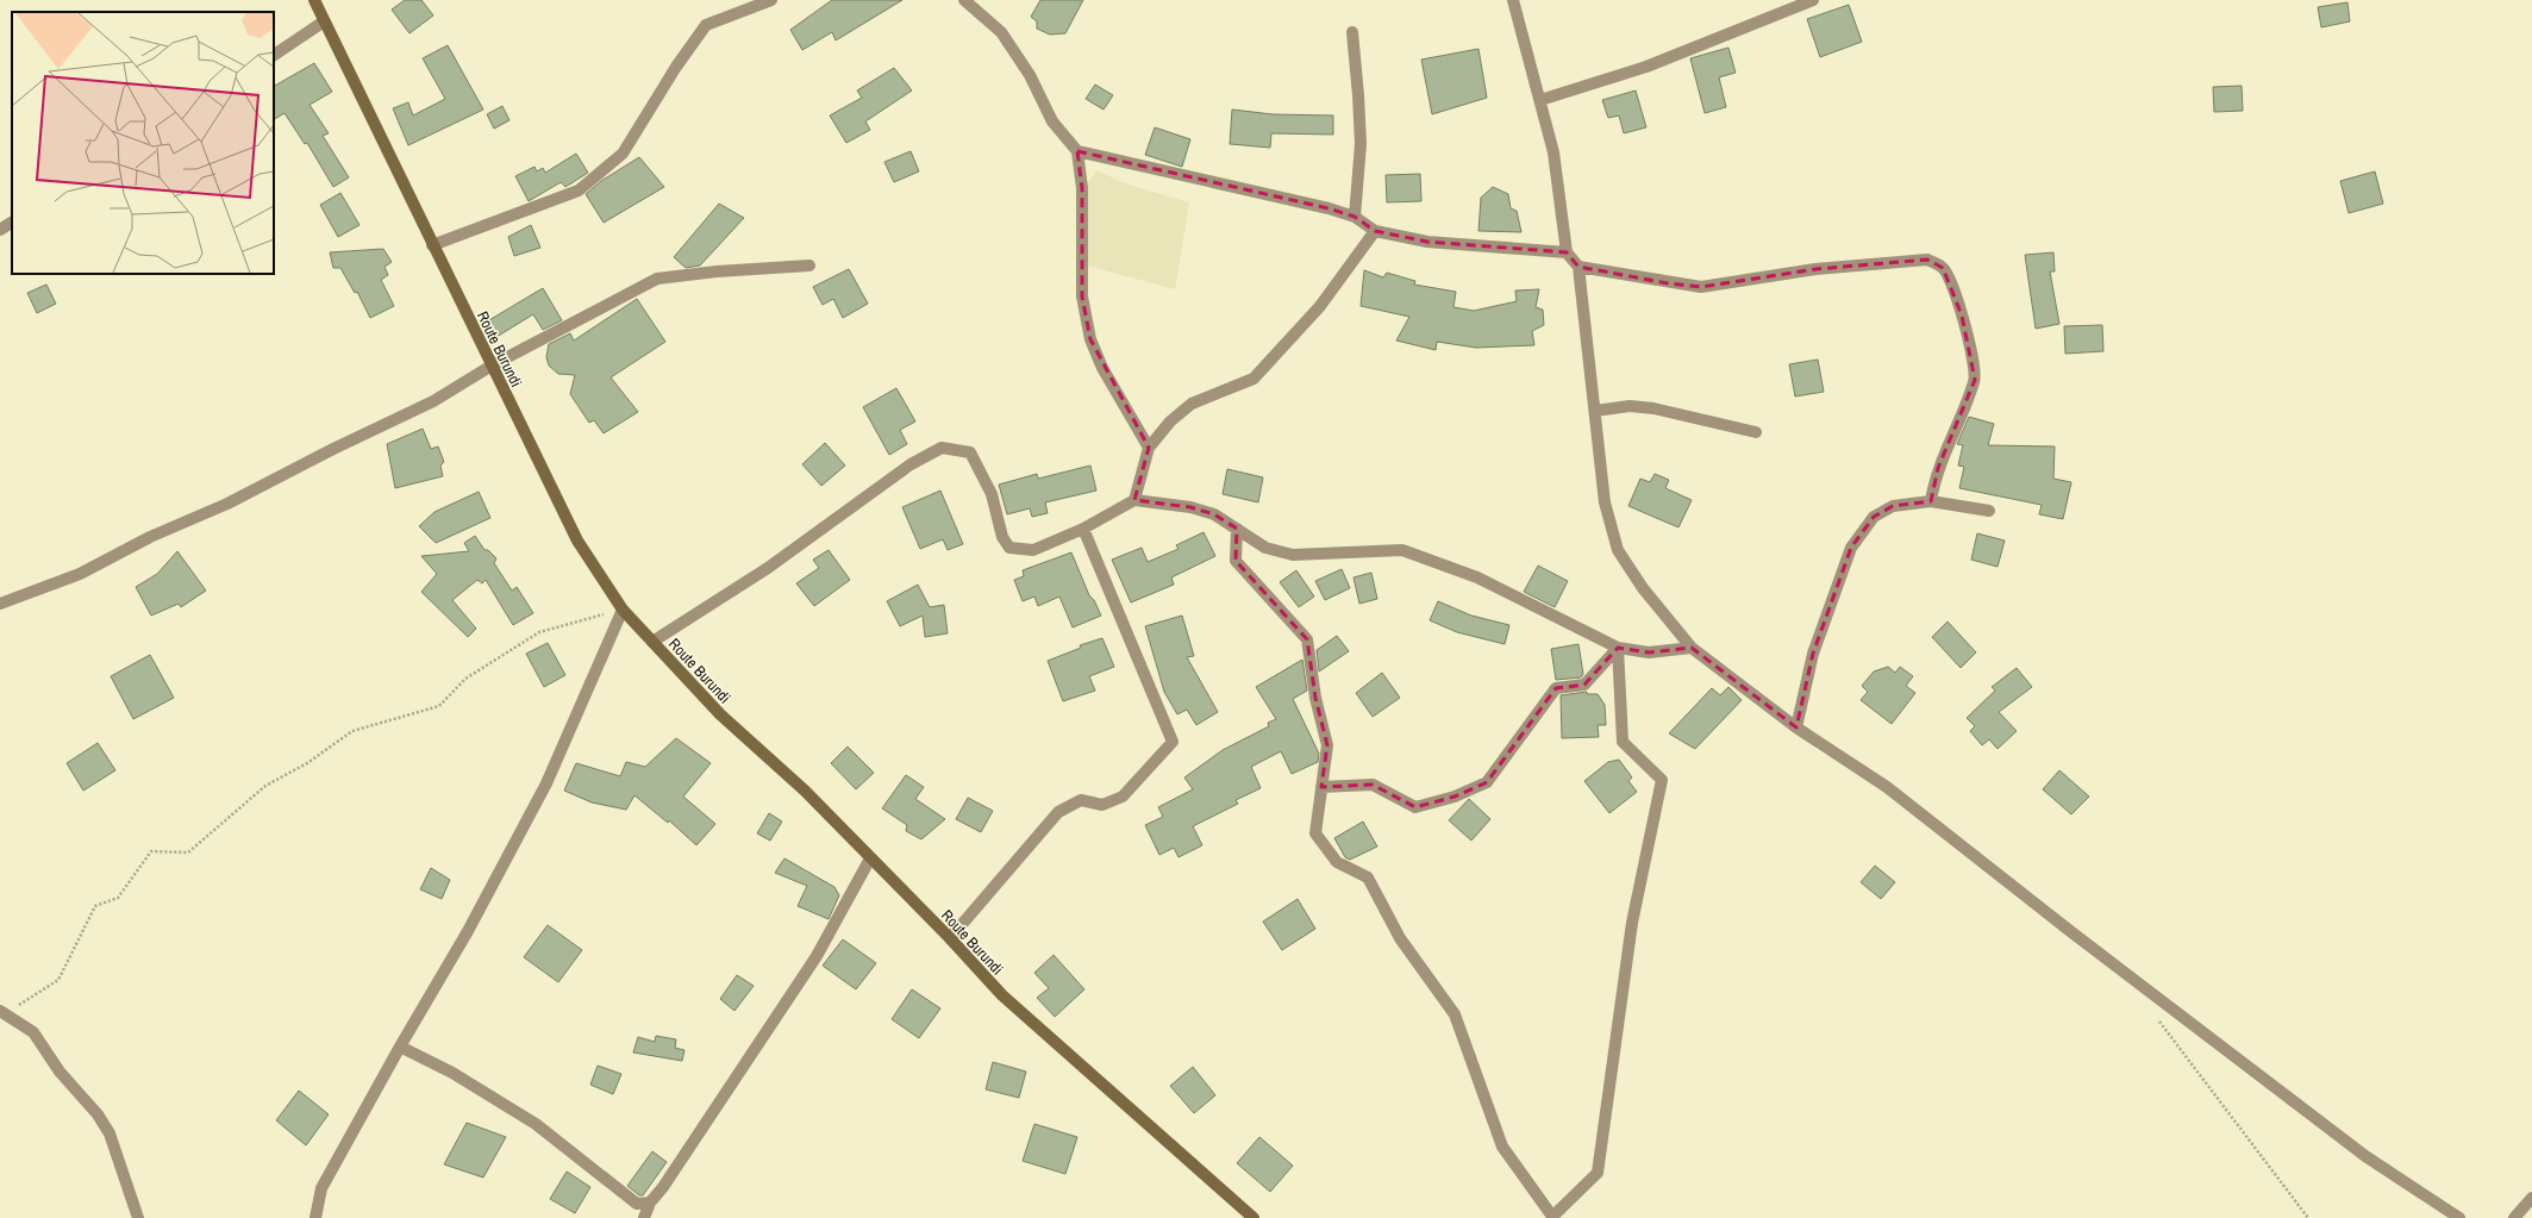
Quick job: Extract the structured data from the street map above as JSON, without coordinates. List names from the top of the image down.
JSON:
{
  "streets": {
    "main road": ["Route Burundi"]
  }
}
